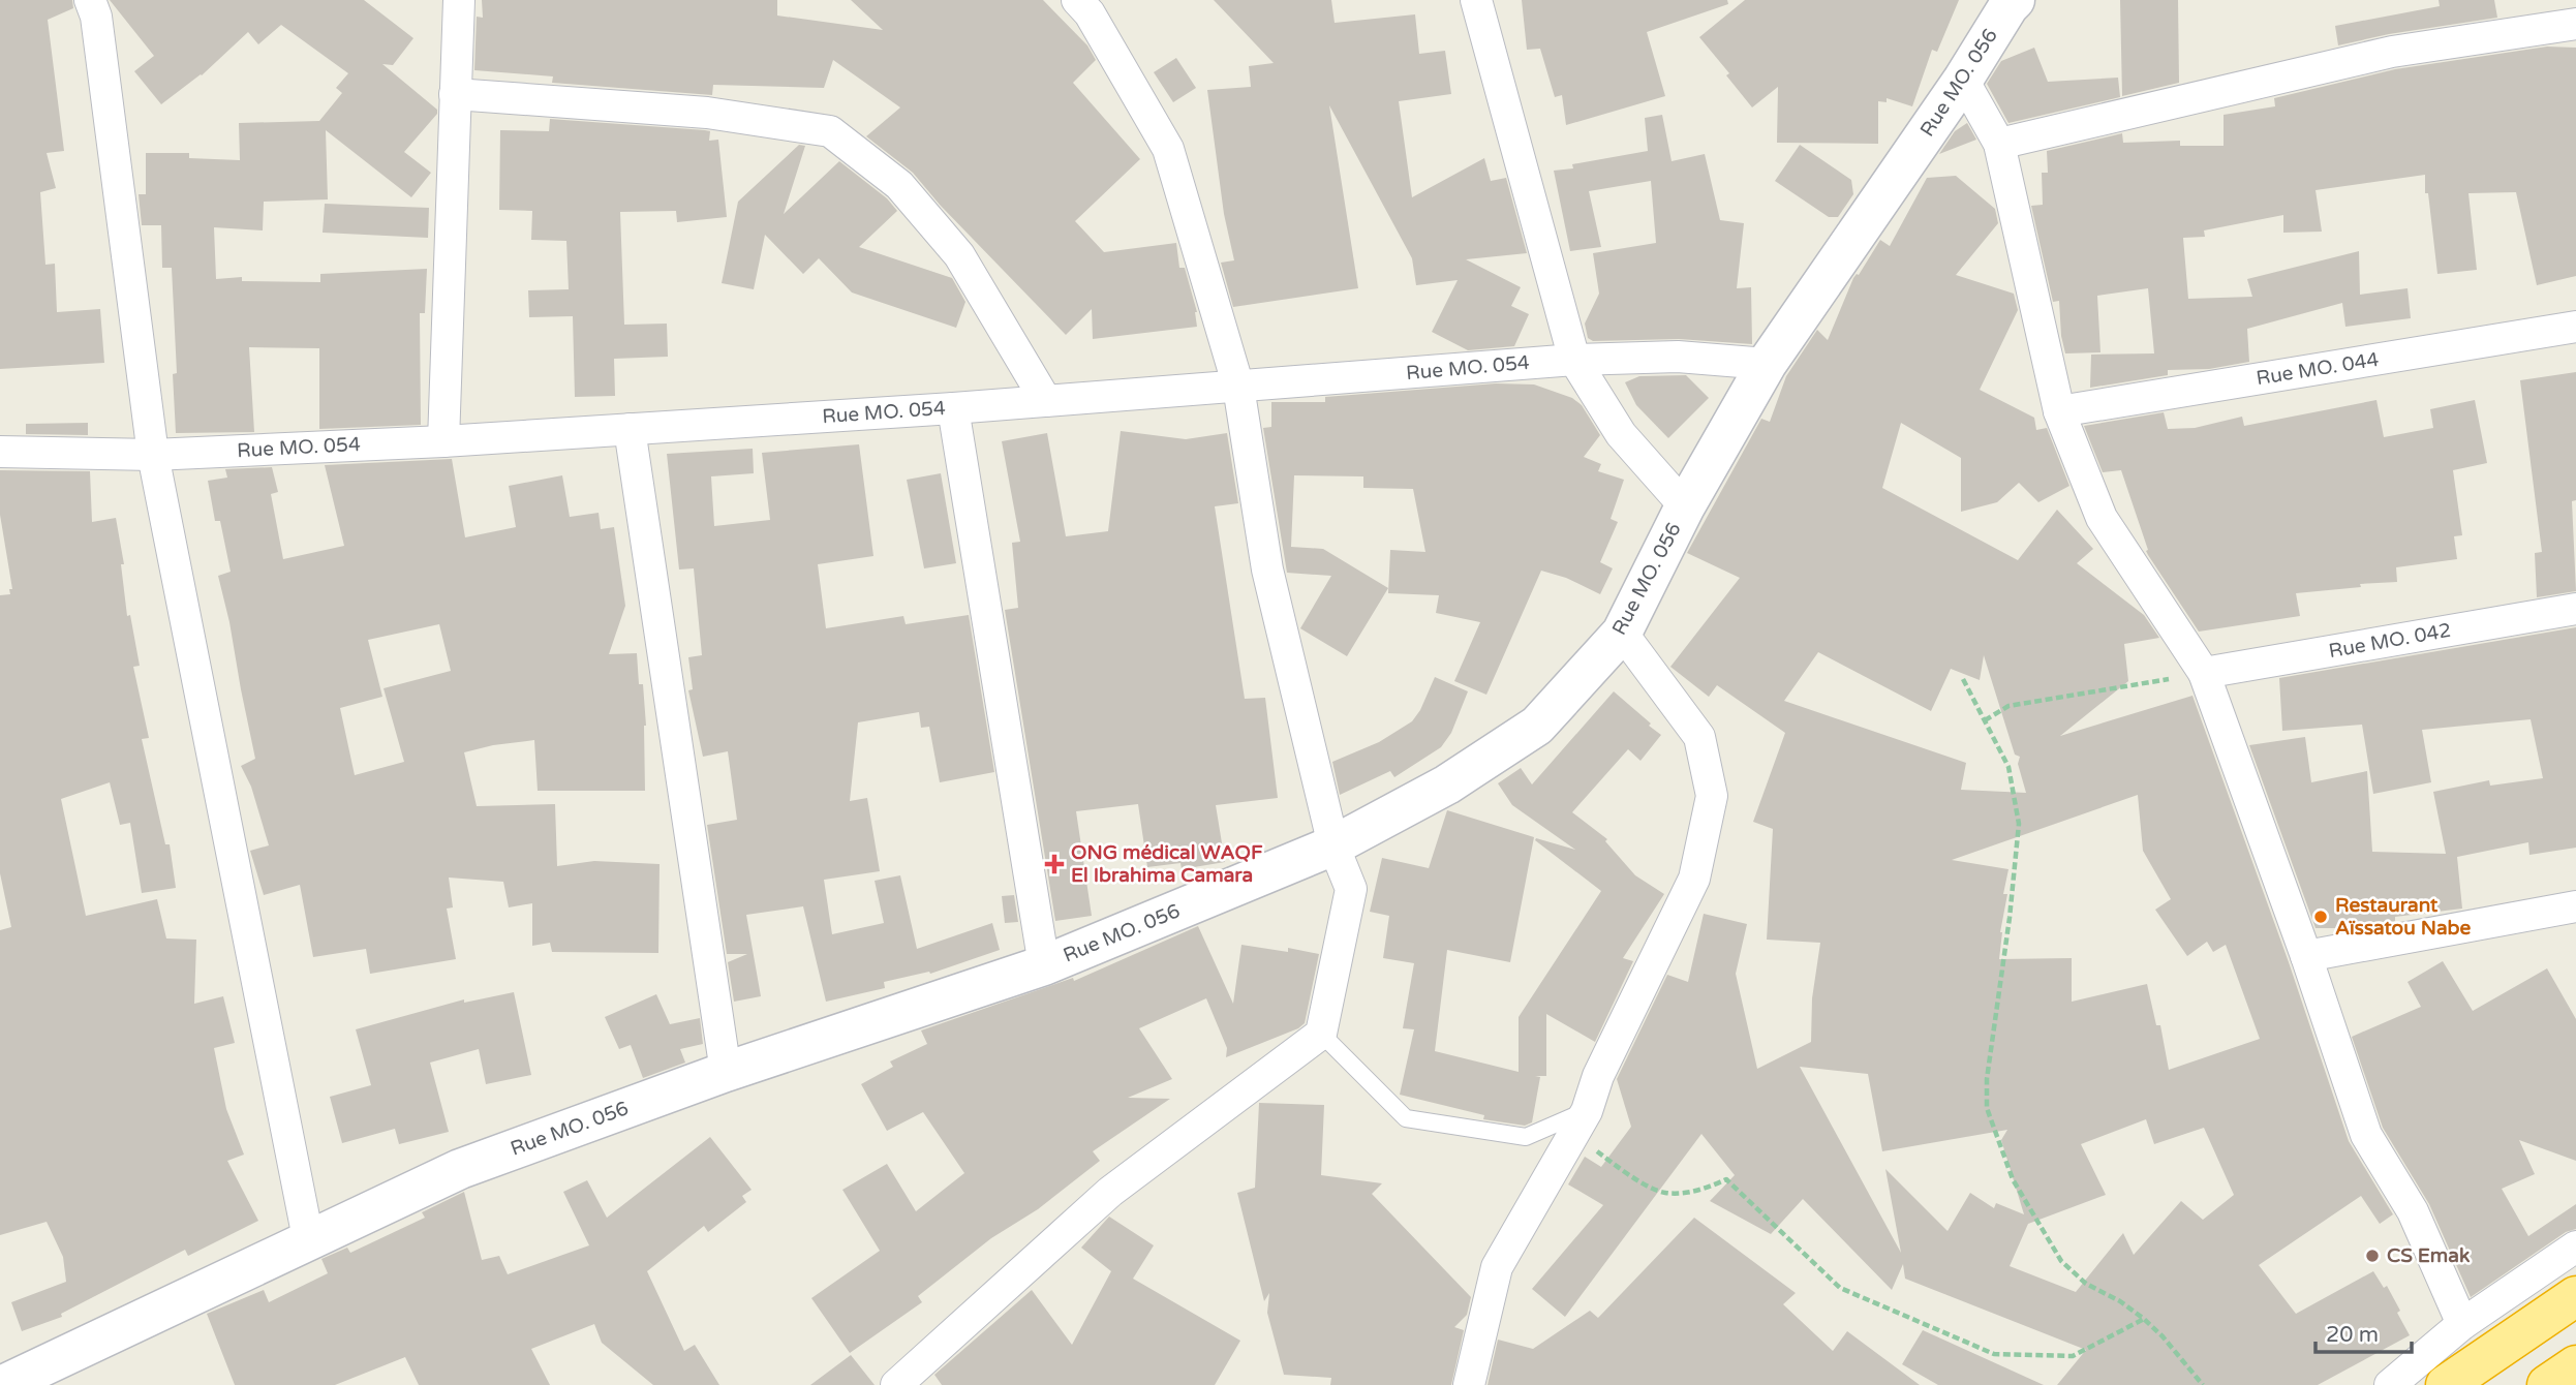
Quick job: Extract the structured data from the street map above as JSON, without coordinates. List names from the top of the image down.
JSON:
{
  "streets": {
    "street": [
      "Rue MO. 056",
      "Rue MO. 054",
      "Rue MO. 044",
      "Rue MO. 042"
    ]
  },
  "crossings": [
    ["Rue MO. 056", "Rue MO. 054"]
  ],
  "places": {
    "health": ["ONG médical WAQF El Ibrahima Camara"],
    "other": ["Restaurant Aïssatou Nabe", "CS Emak"]
  },
  "scale_bar": "20 m"
}
